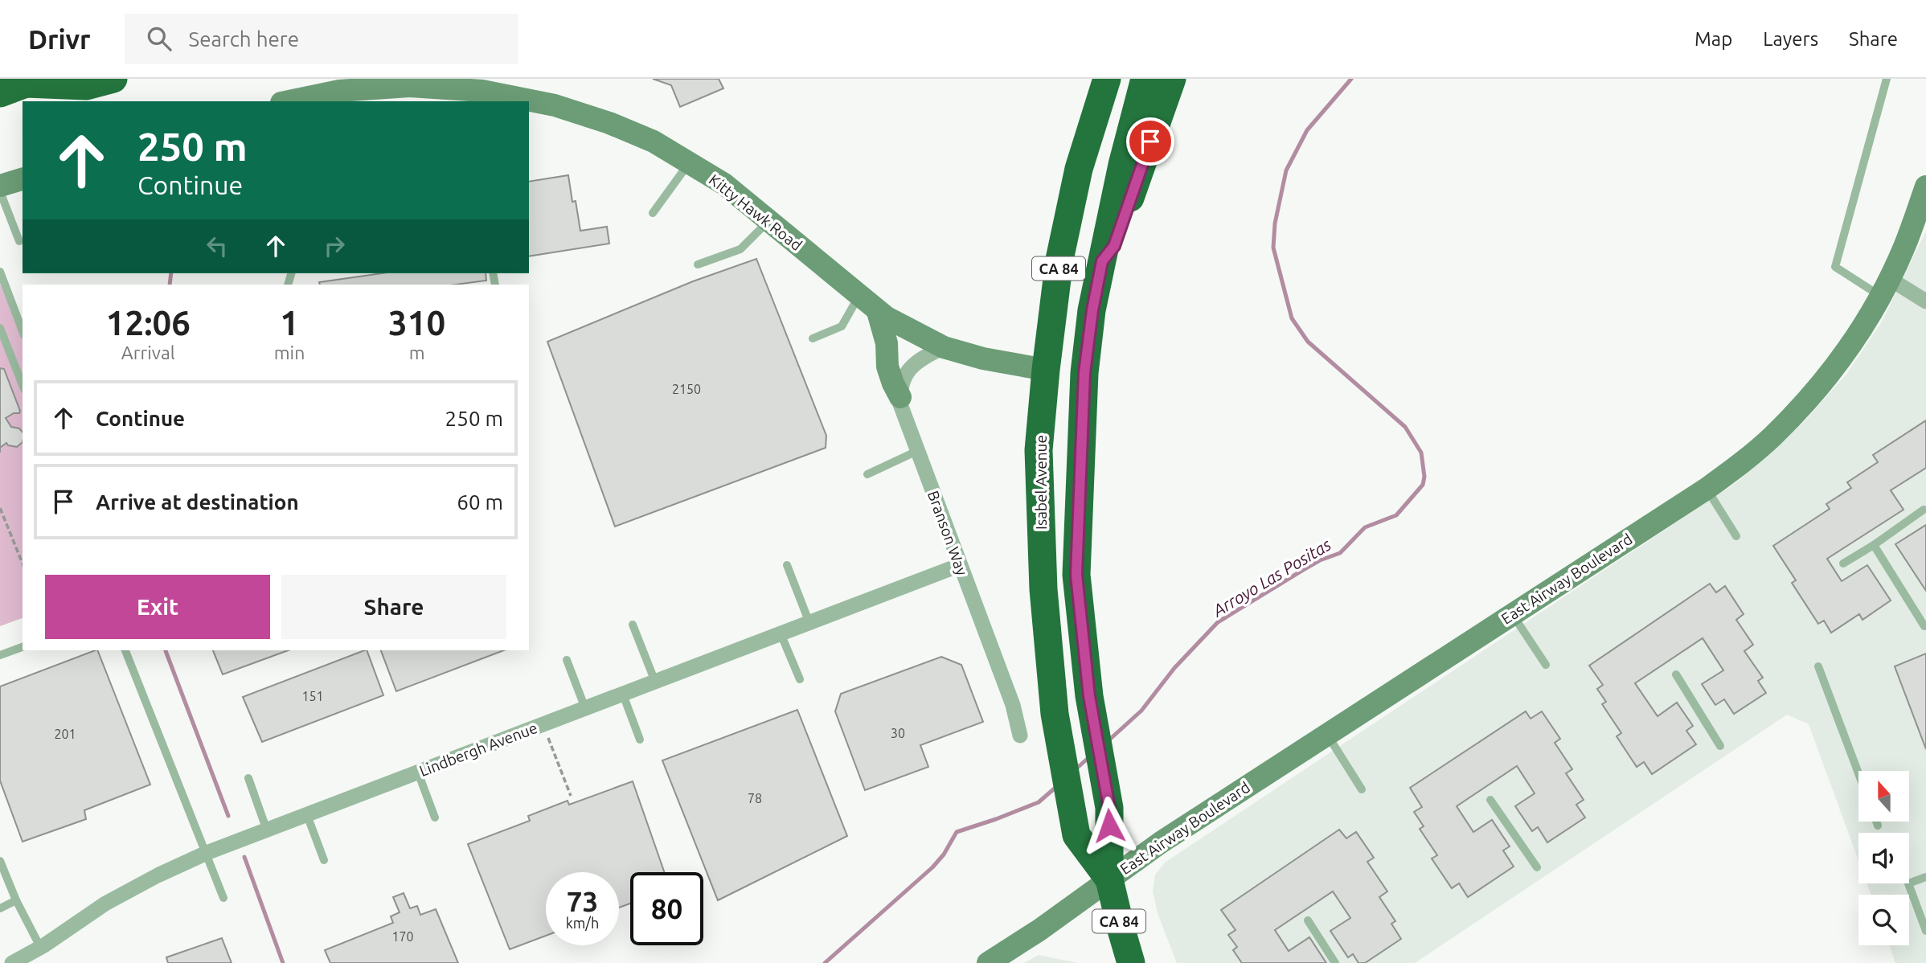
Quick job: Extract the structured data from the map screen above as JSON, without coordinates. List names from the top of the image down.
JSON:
{
  "streets": {
    "highway": ["CA 84", "Isabel Avenue"],
    "main road": ["Kitty Hawk Road", "East Airway Boulevard"],
    "street": ["Branson Way", "Lindbergh Avenue"]
  },
  "crossings": [
    ["Kitty Hawk Road", "Isabel Avenue"],
    ["Isabel Avenue", "East Airway Boulevard"],
    ["Branson Way", "Lindbergh Avenue"]
  ],
  "water": ["Arroyo Las Positas"],
  "house_numbers": [
    "2150",
    "151",
    "30",
    "201",
    "78",
    "170"
  ],
  "north": "top",
  "page": {
    "header": "Drivr",
    "search": "Search here",
    "nav": ["Map", "Layers", "Share"],
    "turn": ["250 m", "Continue"],
    "eta": [
      "12:06",
      "Arrival",
      "1",
      "min",
      "310",
      "m"
    ],
    "list": [
      {
        "name": "Continue",
        "value": "250 m"
      },
      {
        "name": "Arrive at destination",
        "value": "60 m"
      }
    ],
    "buttons": ["Exit", "Share"],
    "speed": "73 km/h",
    "limit": "80"
  }
}
